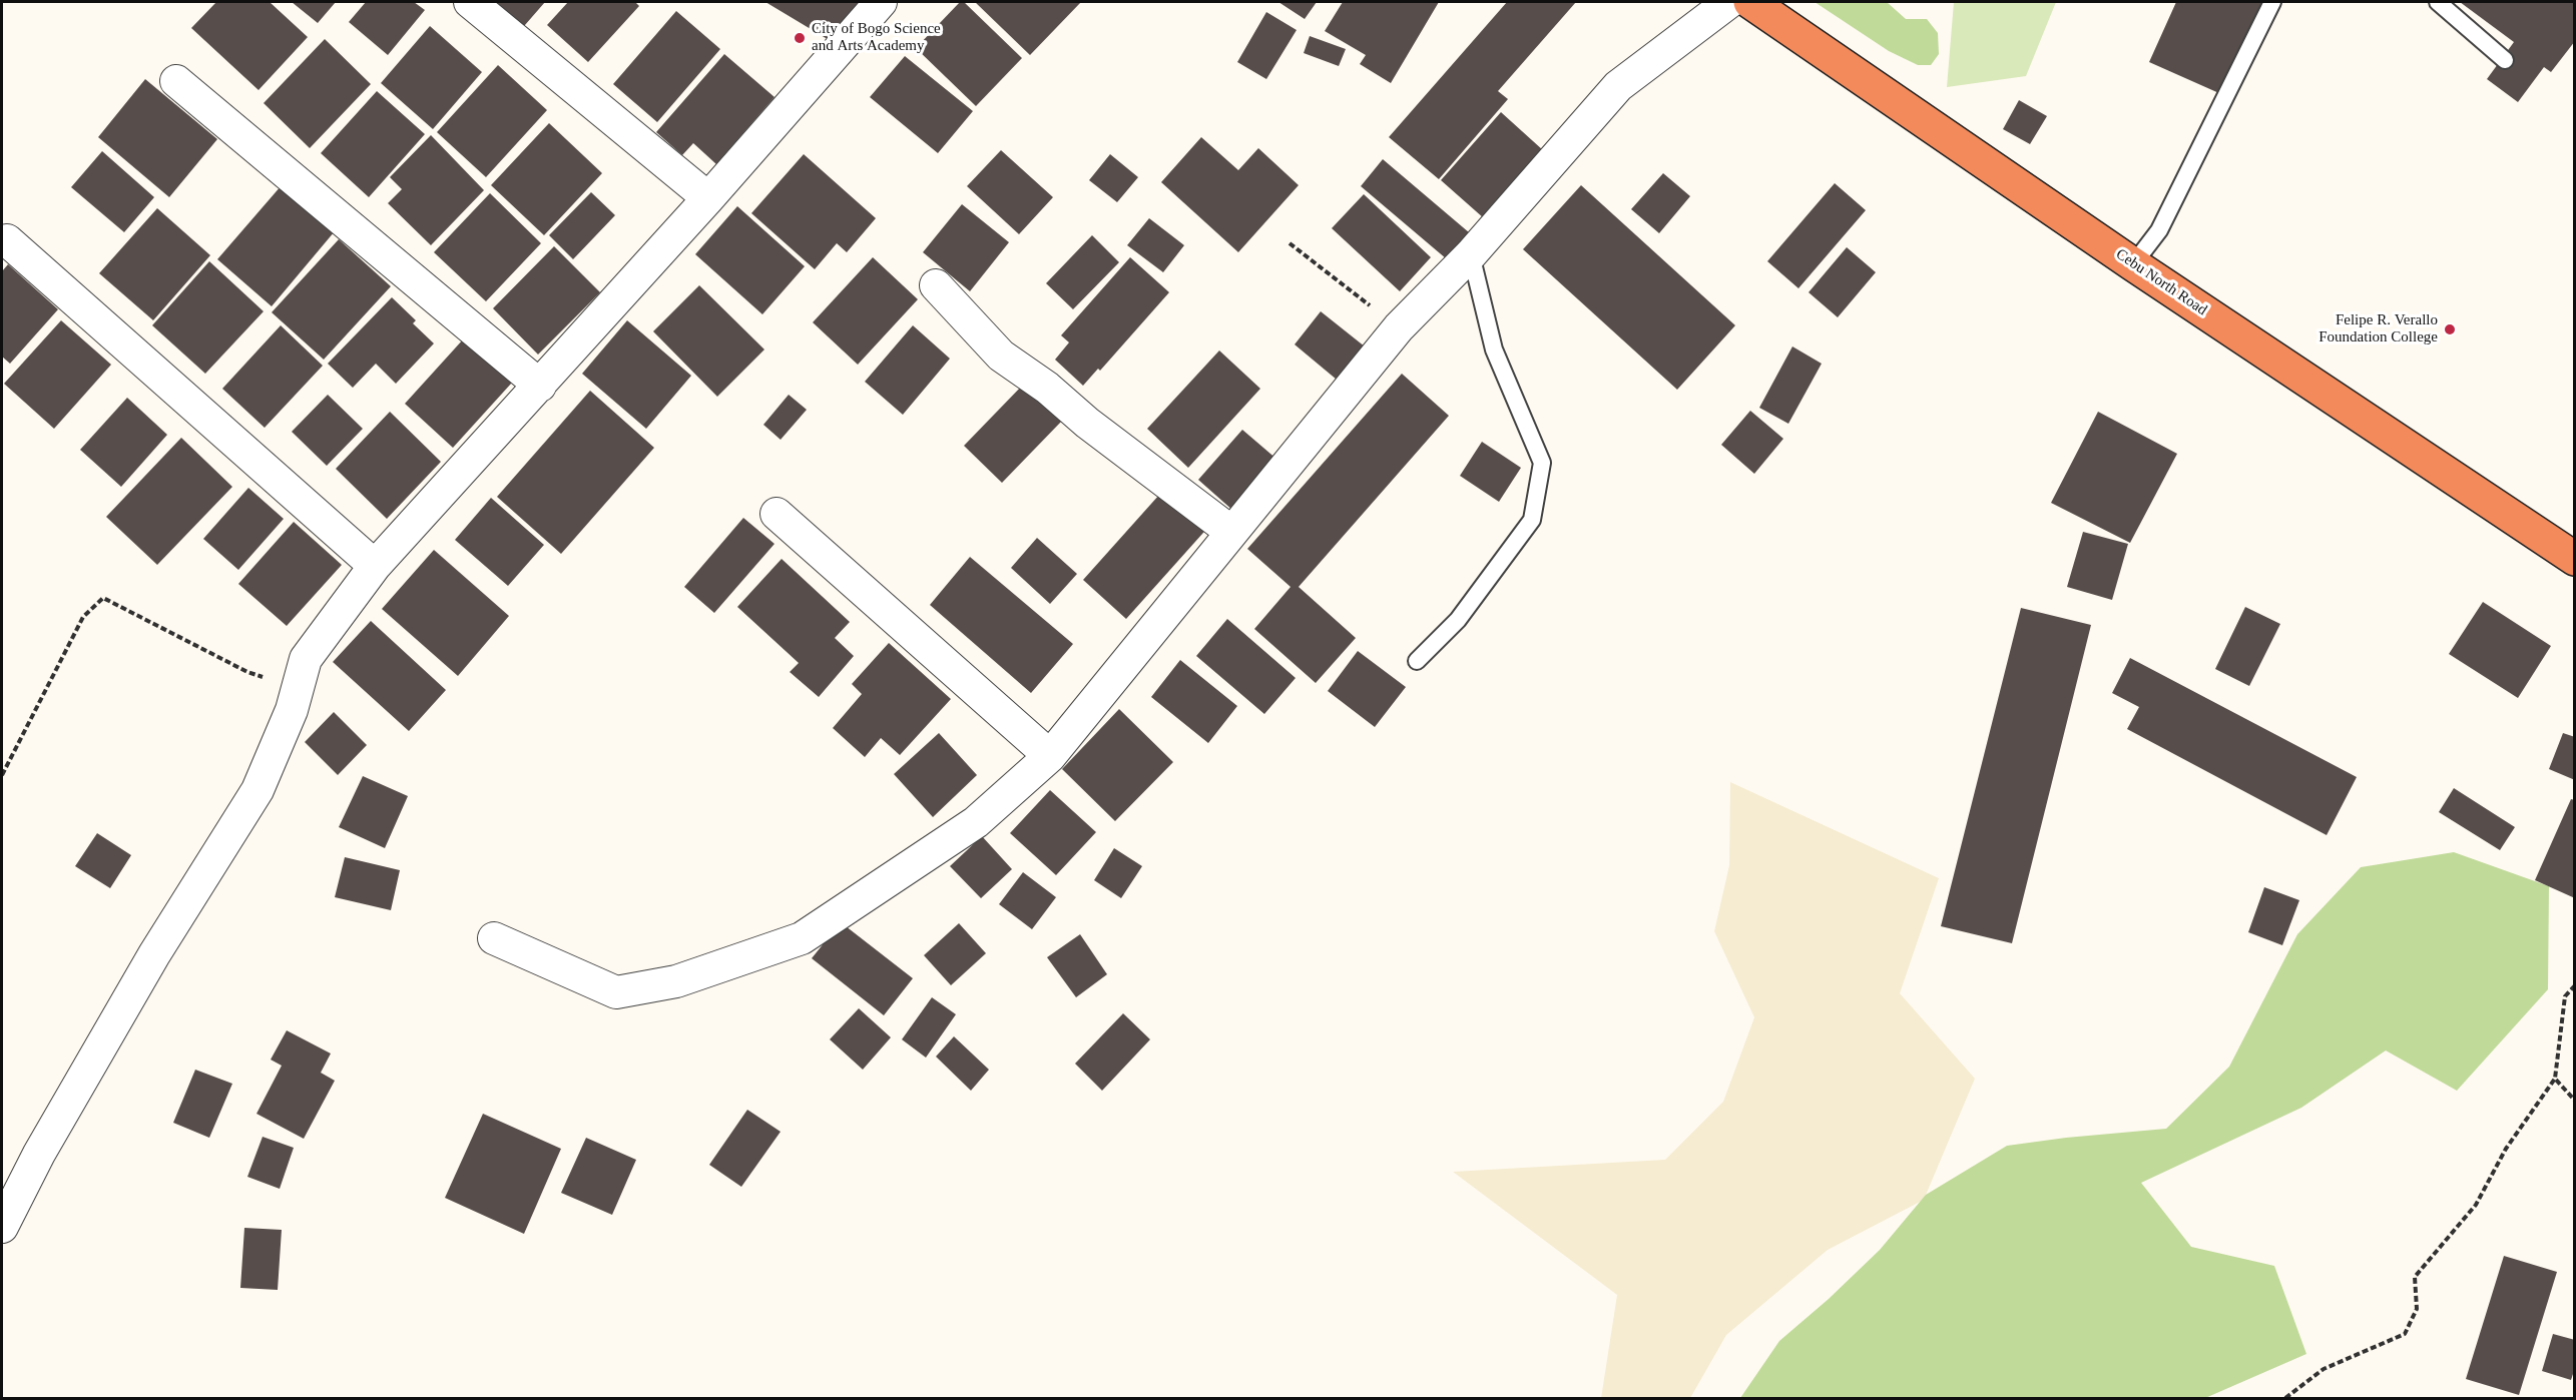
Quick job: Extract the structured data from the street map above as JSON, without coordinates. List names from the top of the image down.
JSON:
{
  "streets": {
    "highway": ["Cebu North Road"]
  },
  "places": ["City of Bogo Science and Arts Academy", "Felipe R. Verallo Foundation College"]
}
